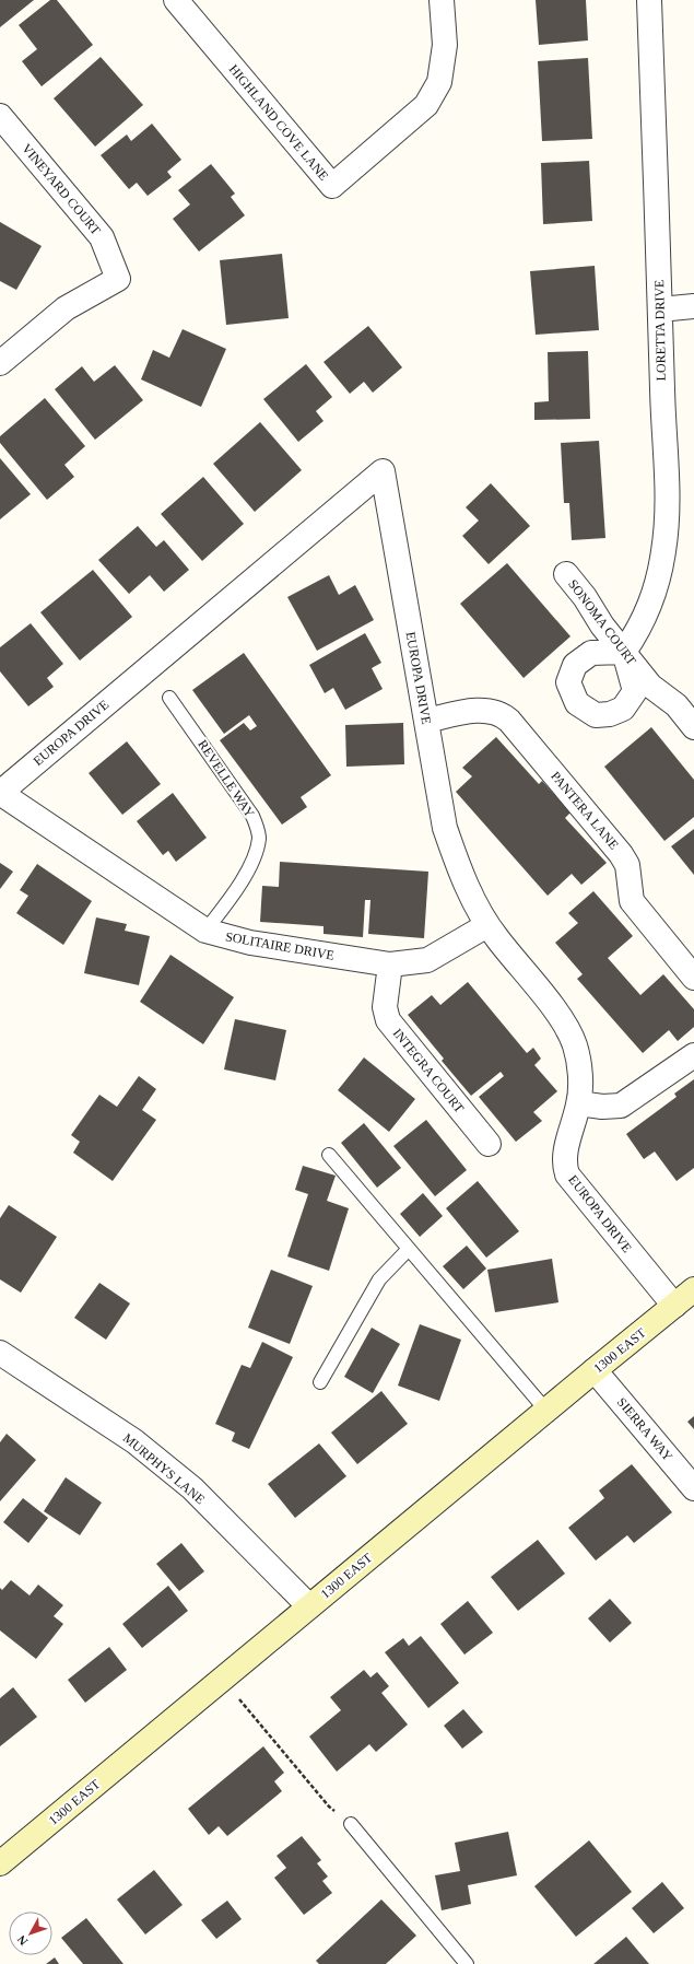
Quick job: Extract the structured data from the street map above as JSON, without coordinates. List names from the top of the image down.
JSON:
{
  "streets": {
    "main road": ["1300 EAST"],
    "street": [
      "HIGHLAND COVE LANE",
      "VINEYARD COURT",
      "LORETTA DRIVE",
      "SONOMA COURT",
      "EUROPA DRIVE",
      "PANTERA LANE",
      "SOLITAIRE DRIVE",
      "INTEGRA COURT",
      "SIERRA WAY",
      "MURPHYS LANE"
    ],
    "lane": ["REVELLE WAY"]
  },
  "crossings": [
    ["LORETTA DRIVE", "SONOMA COURT"],
    ["EUROPA DRIVE", "PANTERA LANE"],
    ["EUROPA DRIVE", "SOLITAIRE DRIVE"],
    ["EUROPA DRIVE", "1300 EAST"],
    ["REVELLE WAY", "SOLITAIRE DRIVE"],
    ["SOLITAIRE DRIVE", "INTEGRA COURT"],
    ["1300 EAST", "SIERRA WAY"],
    ["1300 EAST", "MURPHYS LANE"]
  ],
  "north": "bottom left"
}
